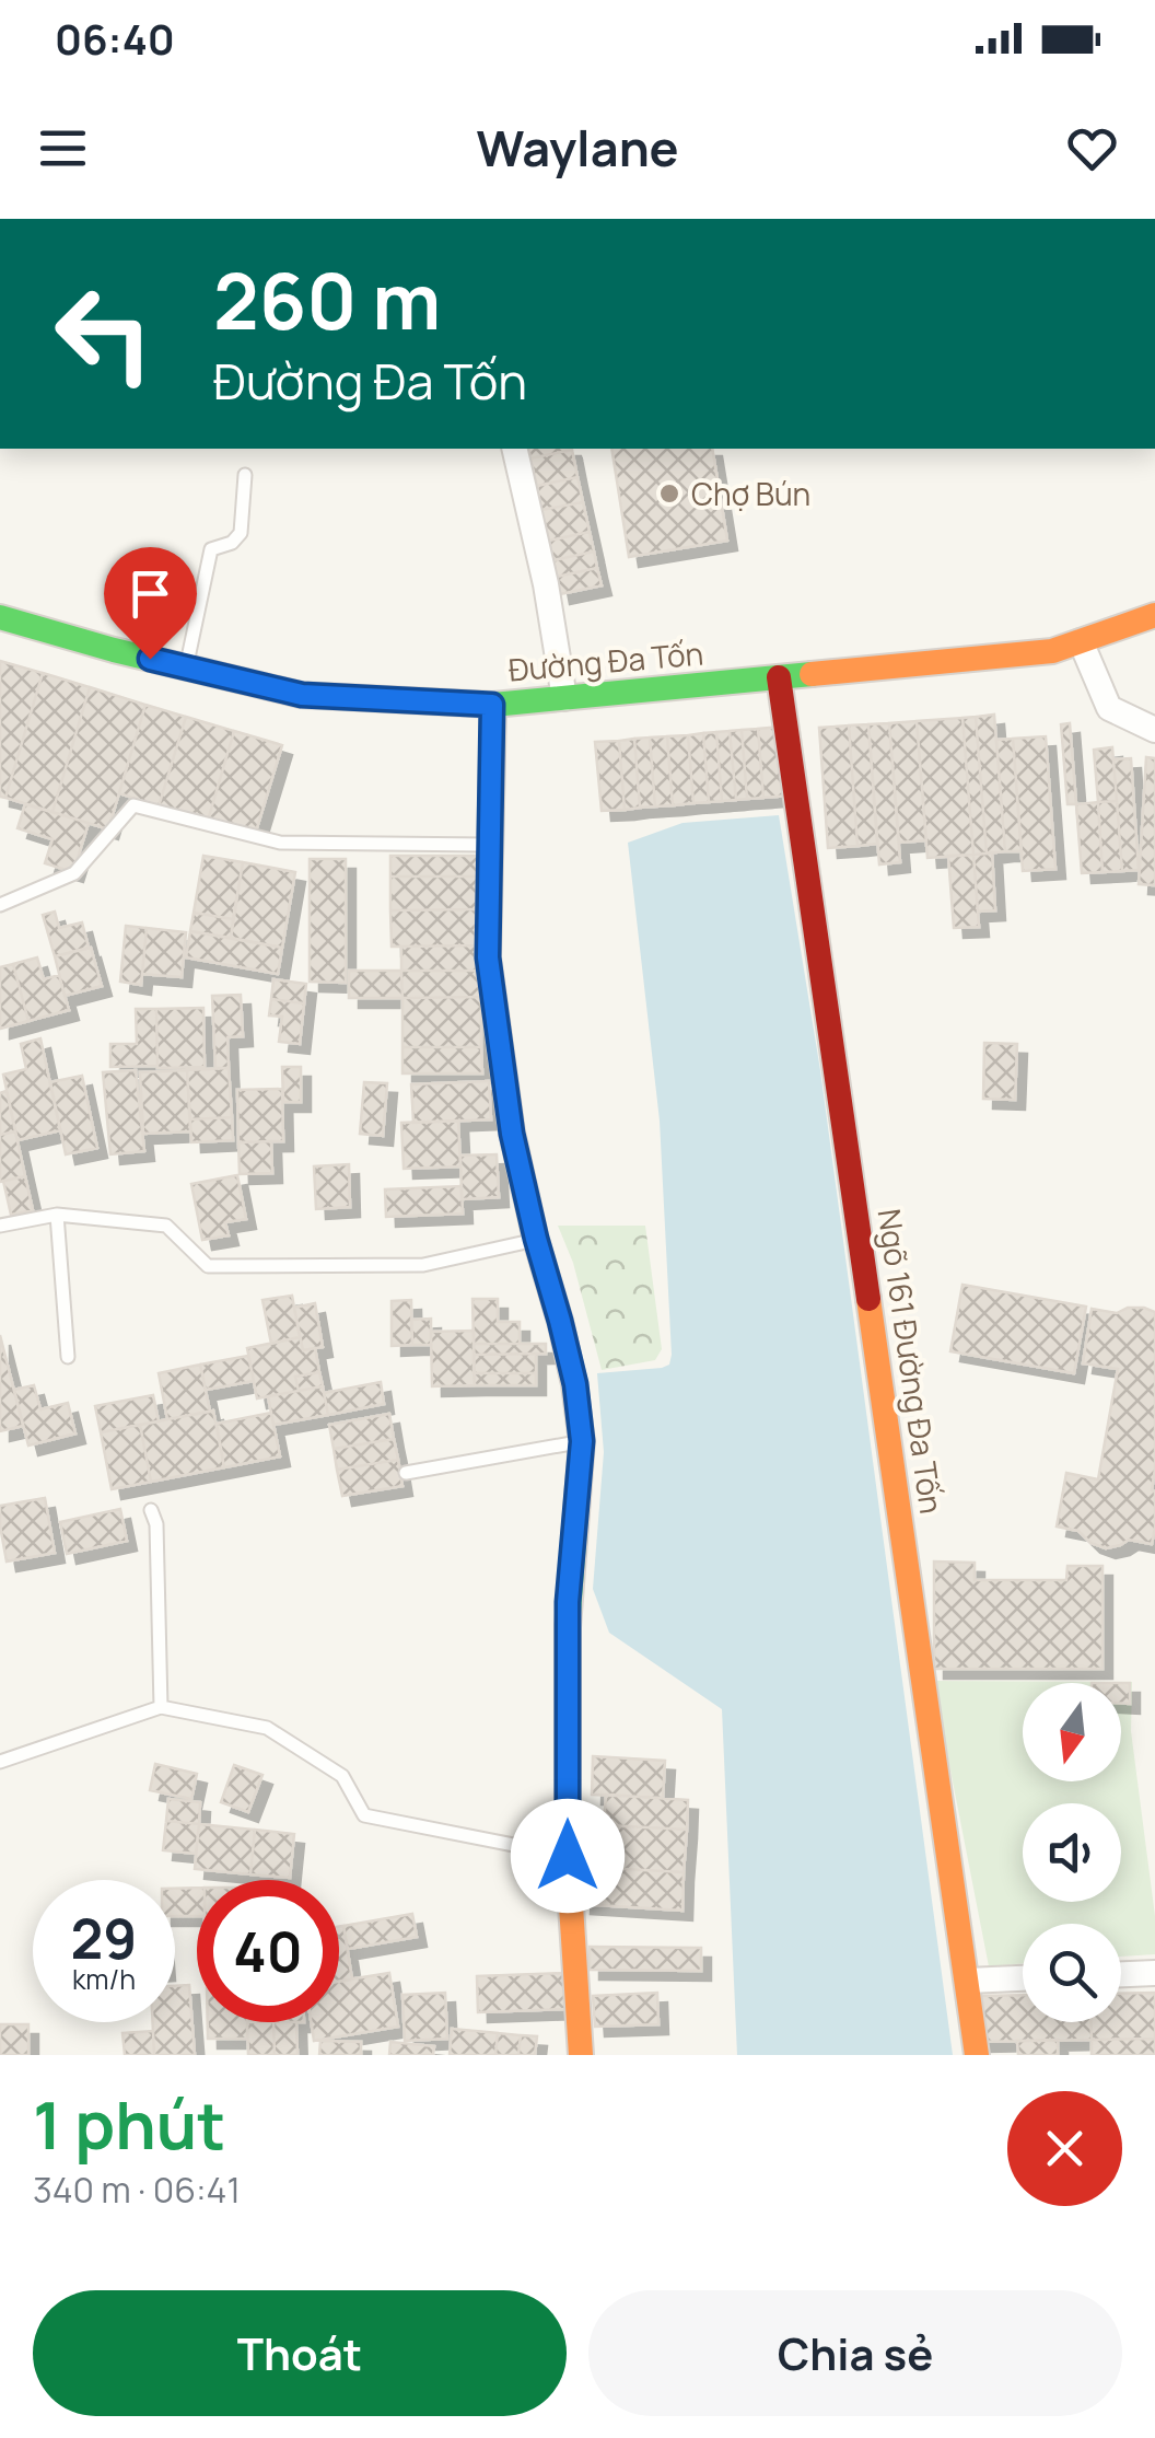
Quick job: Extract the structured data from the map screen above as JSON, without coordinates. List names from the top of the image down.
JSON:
{
  "streets": {
    "street": ["Đường Đa Tốn", "Ngõ 161 Đường Đa Tốn"]
  },
  "crossings": [
    ["Đường Đa Tốn", "Ngõ 161 Đường Đa Tốn"]
  ],
  "places": ["Chợ Bún"],
  "north": "bottom",
  "page": {
    "status": "06:40",
    "header": "Waylane",
    "turn": ["260 m", "Đường Đa Tốn"],
    "speed": "29 km/h",
    "limit": "40",
    "heading": ["1 phút", "340 m · 06:41"],
    "buttons": ["Thoát", "Chia sẻ"]
  }
}
